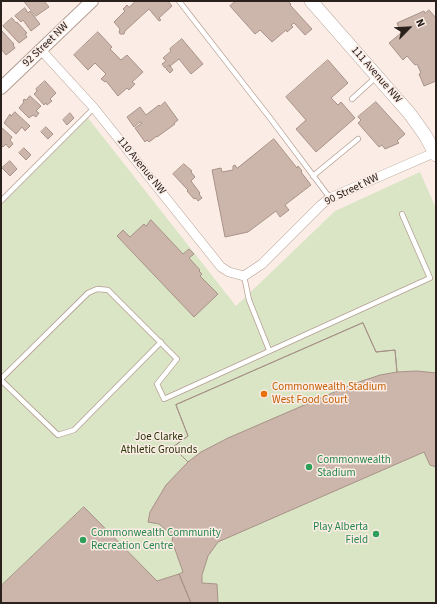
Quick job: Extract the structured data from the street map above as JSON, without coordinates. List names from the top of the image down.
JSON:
{
  "streets": {
    "main road": ["111 Avenue NW"],
    "street": ["92 Street NW", "110 Avenue NW", "90 Street NW"]
  },
  "crossings": [
    ["92 Street NW", "110 Avenue NW"],
    ["111 Avenue NW", "90 Street NW"],
    ["110 Avenue NW", "90 Street NW"]
  ],
  "parks": ["Joe Clarke Athletic Grounds"],
  "places": [
    "Commonwealth Stadium West Food Court",
    "Commonwealth Stadium",
    "Play Alberta Field",
    "Commonwealth Community Recreation Centre"
  ],
  "north": "top right"
}
